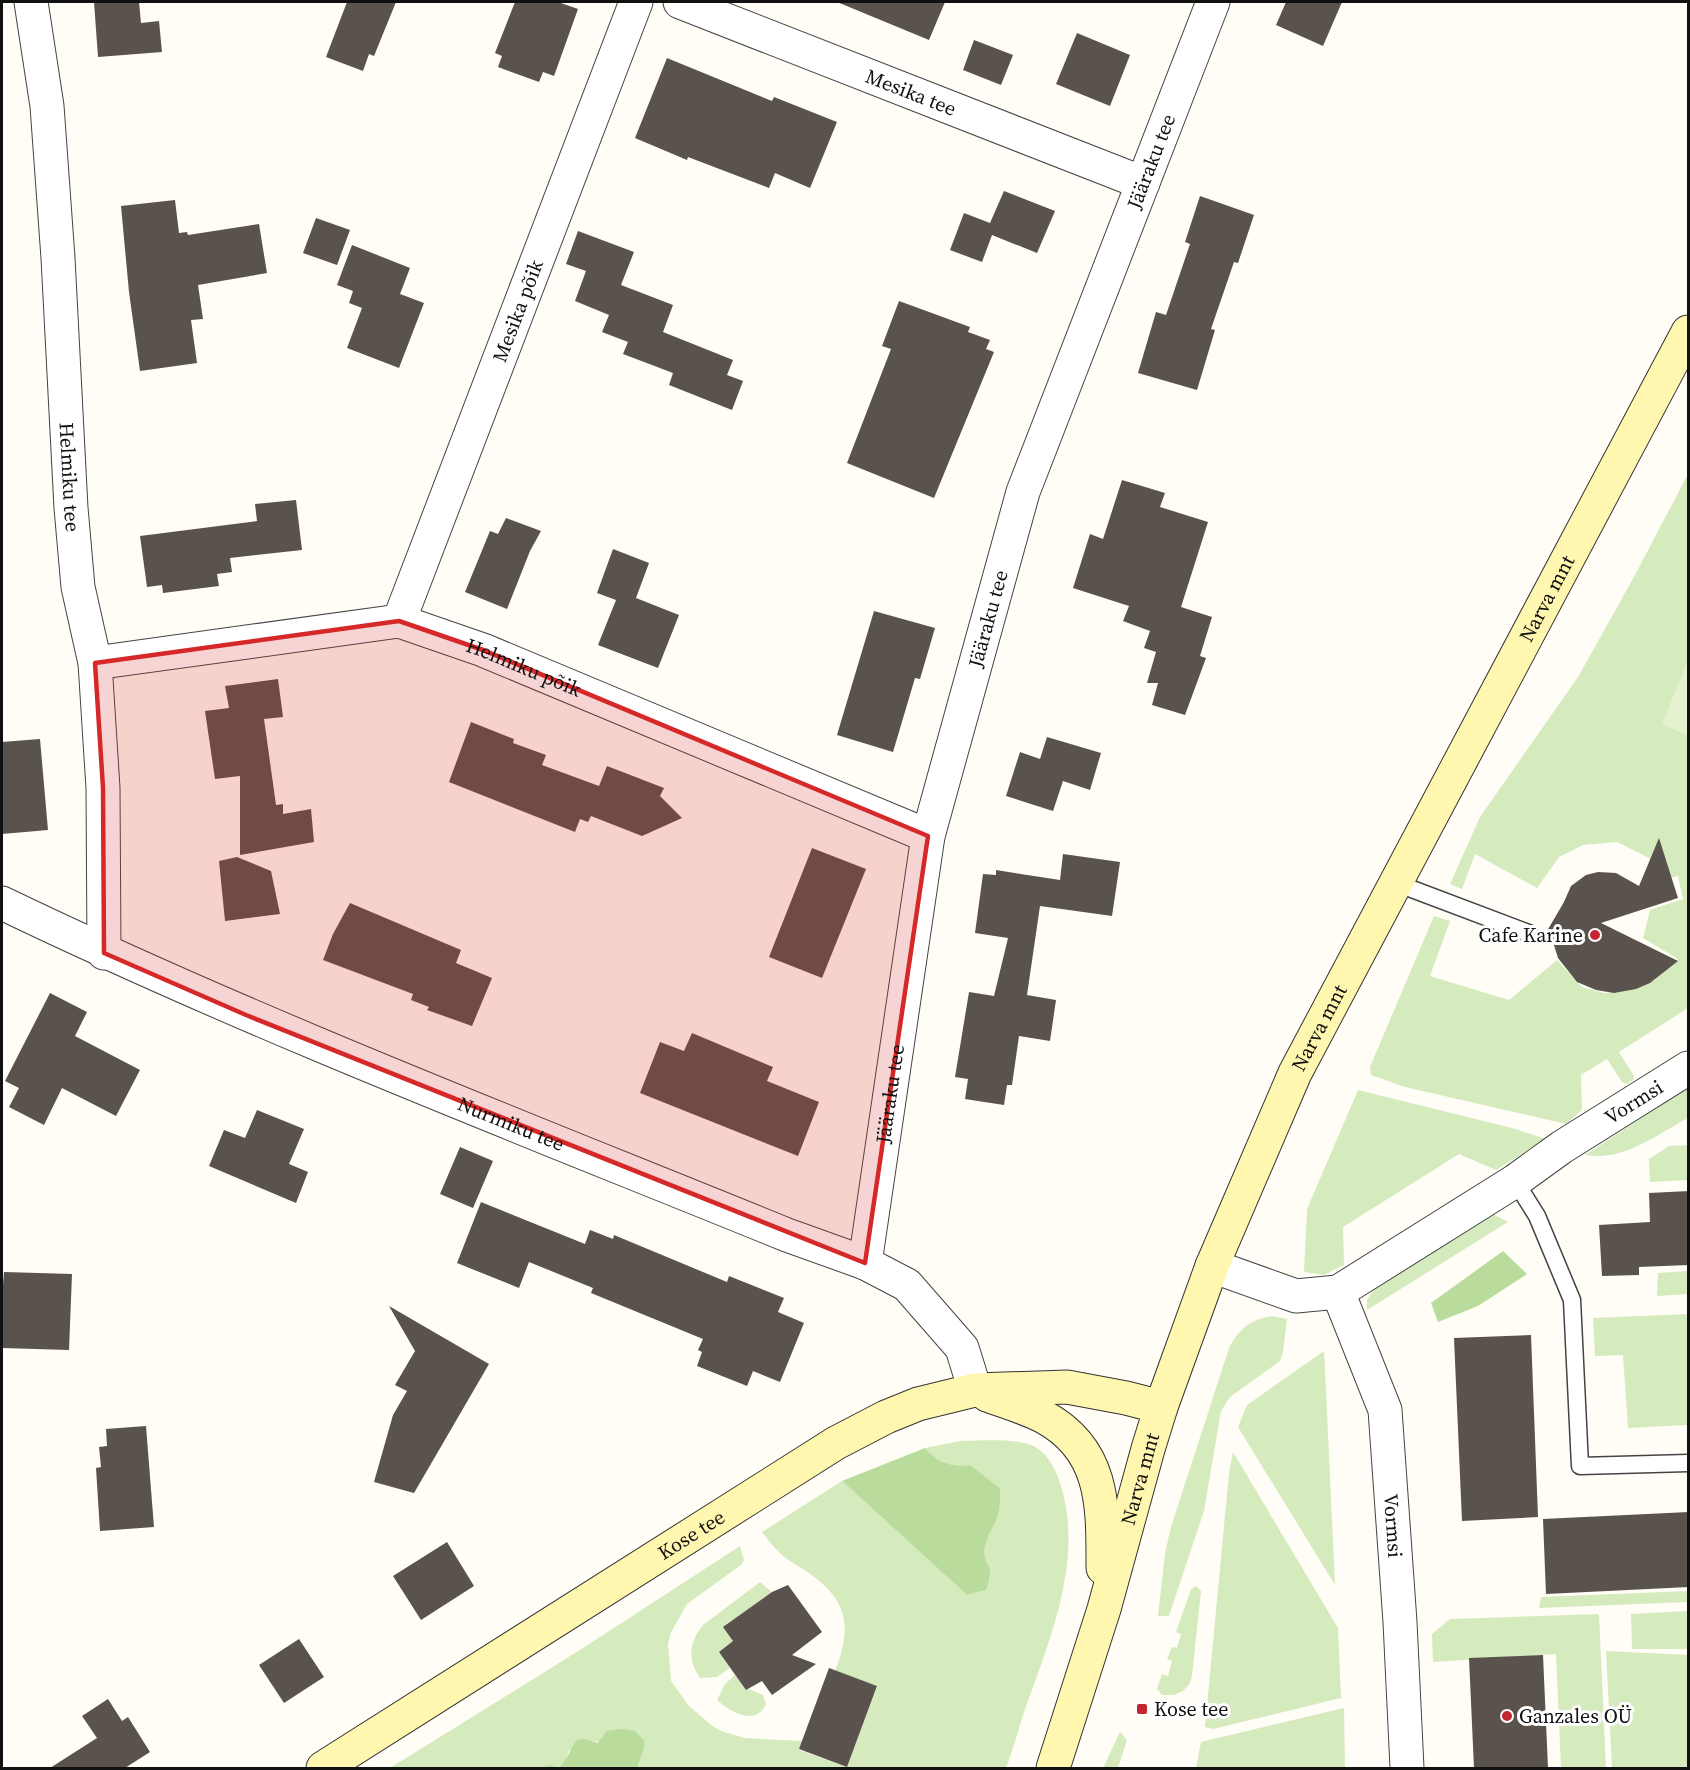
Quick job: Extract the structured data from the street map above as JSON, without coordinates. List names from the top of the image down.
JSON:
{
  "streets": {
    "main road": ["Narva mnt", "Kose tee"],
    "street": [
      "Mesika tee",
      "Jääraku tee",
      "Mesika põik",
      "Helmiku tee",
      "Helmiku põik",
      "Vormsi",
      "Nurmiku tee"
    ]
  },
  "crossings": [
    ["Mesika tee", "Jääraku tee"],
    ["Jääraku tee", "Helmiku põik"],
    ["Jääraku tee", "Nurmiku tee"],
    ["Mesika põik", "Helmiku põik"],
    ["Helmiku tee", "Helmiku põik"],
    ["Helmiku tee", "Nurmiku tee"],
    ["Narva mnt", "Vormsi"],
    ["Narva mnt", "Kose tee"],
    ["Nurmiku tee", "Kose tee"]
  ],
  "places": {
    "other": ["Cafe Karine", "Ganzales OÜ"],
    "transit": ["Kose tee"]
  }
}
